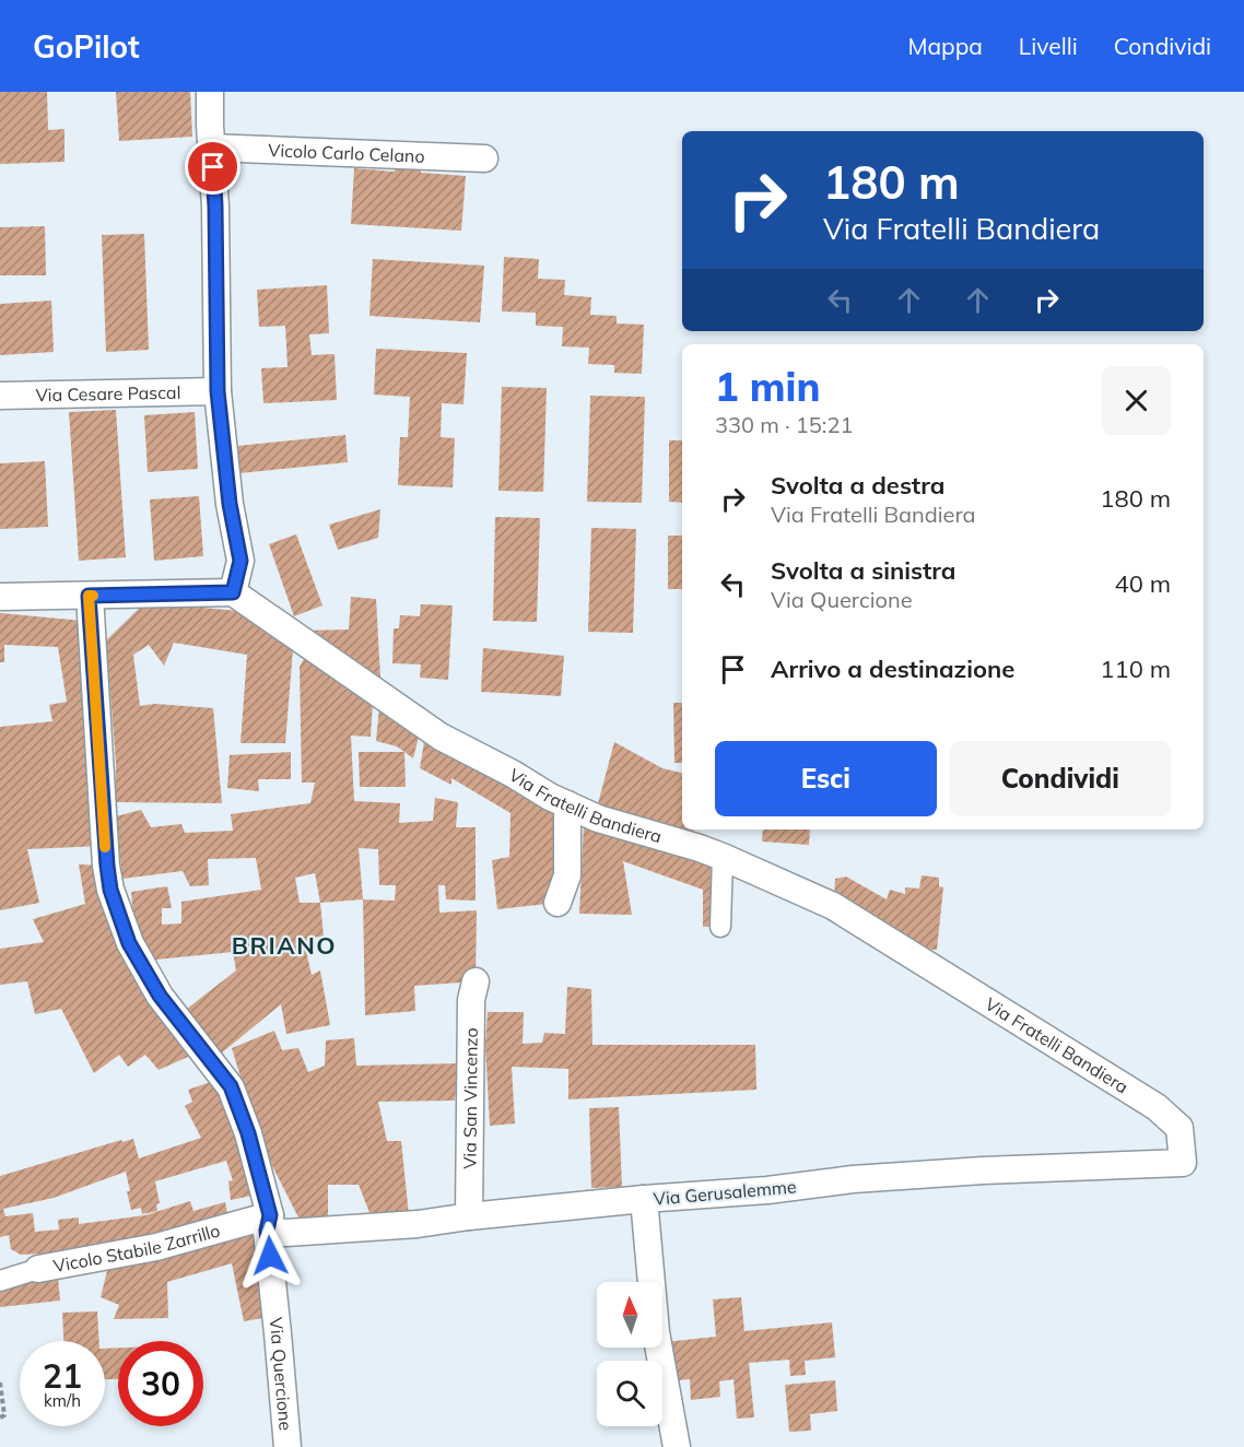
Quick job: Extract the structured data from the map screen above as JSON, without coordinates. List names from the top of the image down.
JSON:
{
  "streets": {
    "street": [
      "Vicolo Carlo Celano",
      "Via Cesare Pascal",
      "Via Fratelli Bandiera",
      "Via San Vincenzo",
      "Via Gerusalemme",
      "Vicolo Stabile Zarrillo",
      "Via Quercione"
    ]
  },
  "crossings": [
    ["Via Fratelli Bandiera", "Via Gerusalemme"],
    ["Via San Vincenzo", "Via Gerusalemme"],
    ["Via Gerusalemme", "Vicolo Stabile Zarrillo"],
    ["Via Gerusalemme", "Via Quercione"],
    ["Vicolo Stabile Zarrillo", "Via Quercione"]
  ],
  "districts": ["BRIANO"],
  "north": "top",
  "page": {
    "header": "GoPilot",
    "nav": ["Mappa", "Livelli", "Condividi"],
    "turn": ["180 m", "Via Fratelli Bandiera"],
    "heading": ["1 min", "330 m · 15:21"],
    "list": [
      {
        "name": "Svolta a destra",
        "note": "Via Fratelli Bandiera",
        "value": "180 m"
      },
      {
        "name": "Svolta a sinistra",
        "note": "Via Quercione",
        "value": "40 m"
      },
      {
        "name": "Arrivo a destinazione",
        "value": "110 m"
      }
    ],
    "buttons": ["Esci", "Condividi"],
    "speed": "21 km/h",
    "limit": "30"
  }
}
